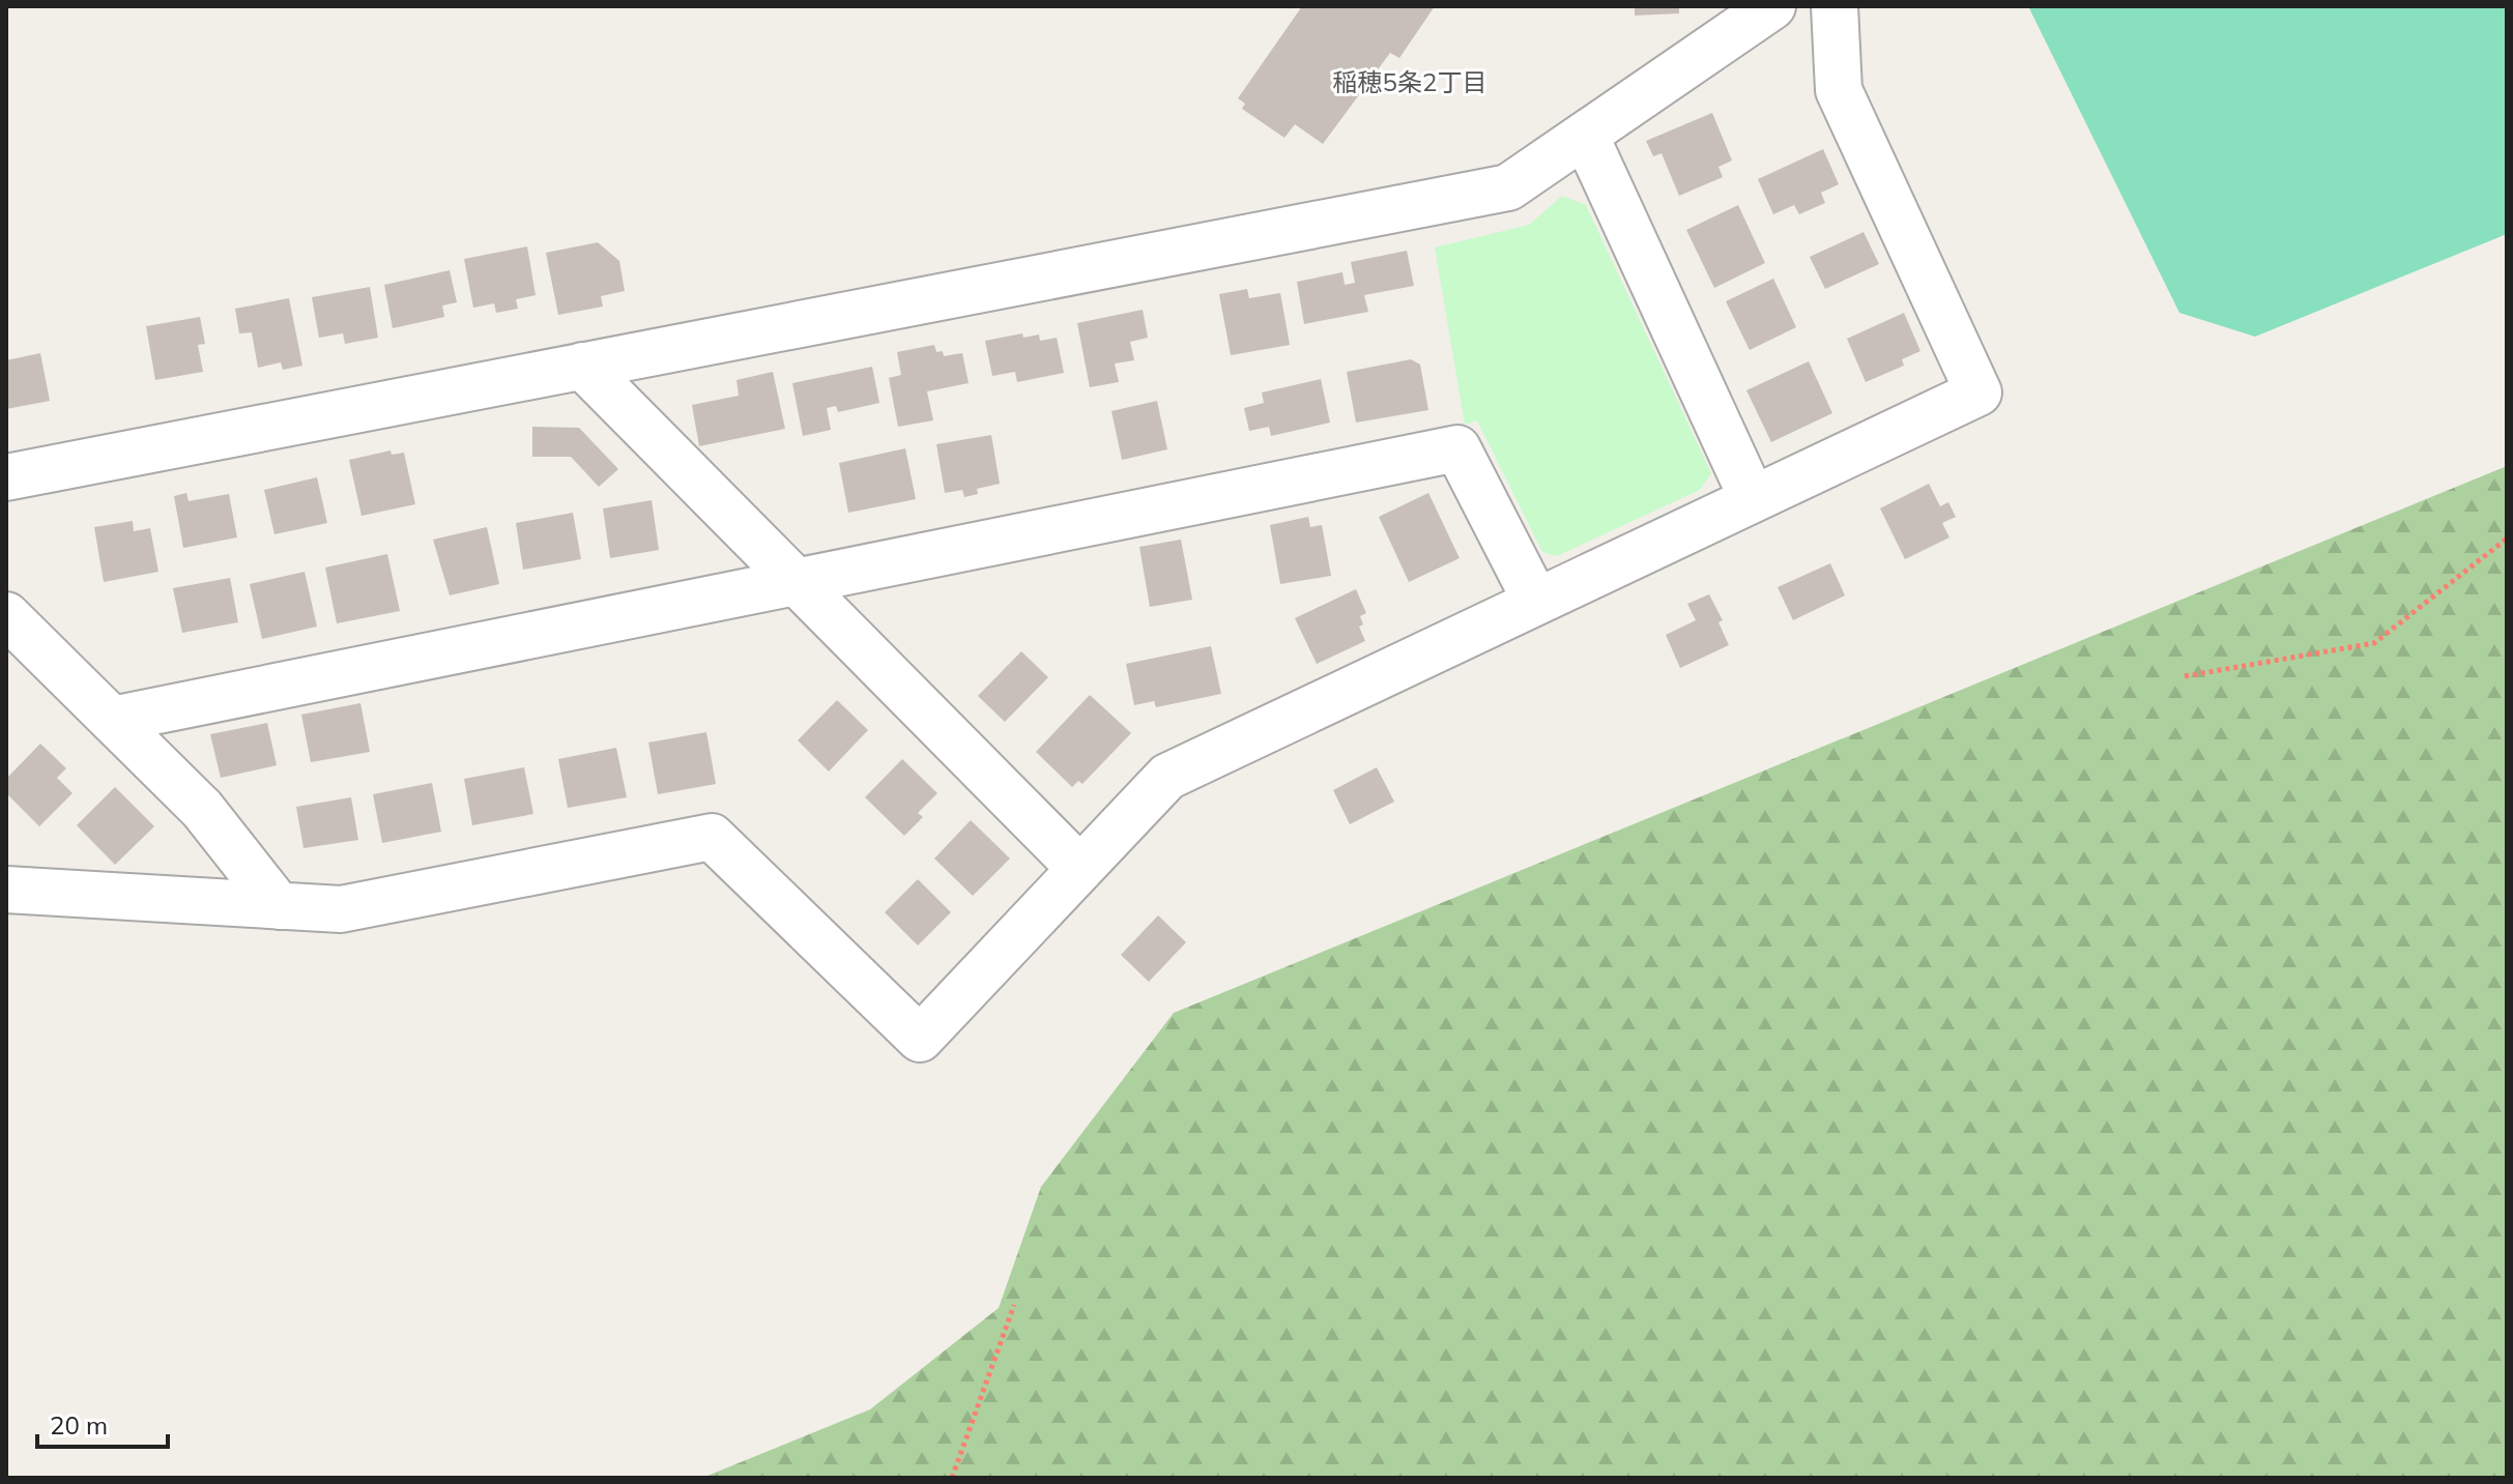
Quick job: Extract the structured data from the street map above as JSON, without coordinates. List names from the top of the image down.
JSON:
{
  "districts": ["稲穂5条2丁目"],
  "scale_bar": "20 m"
}
